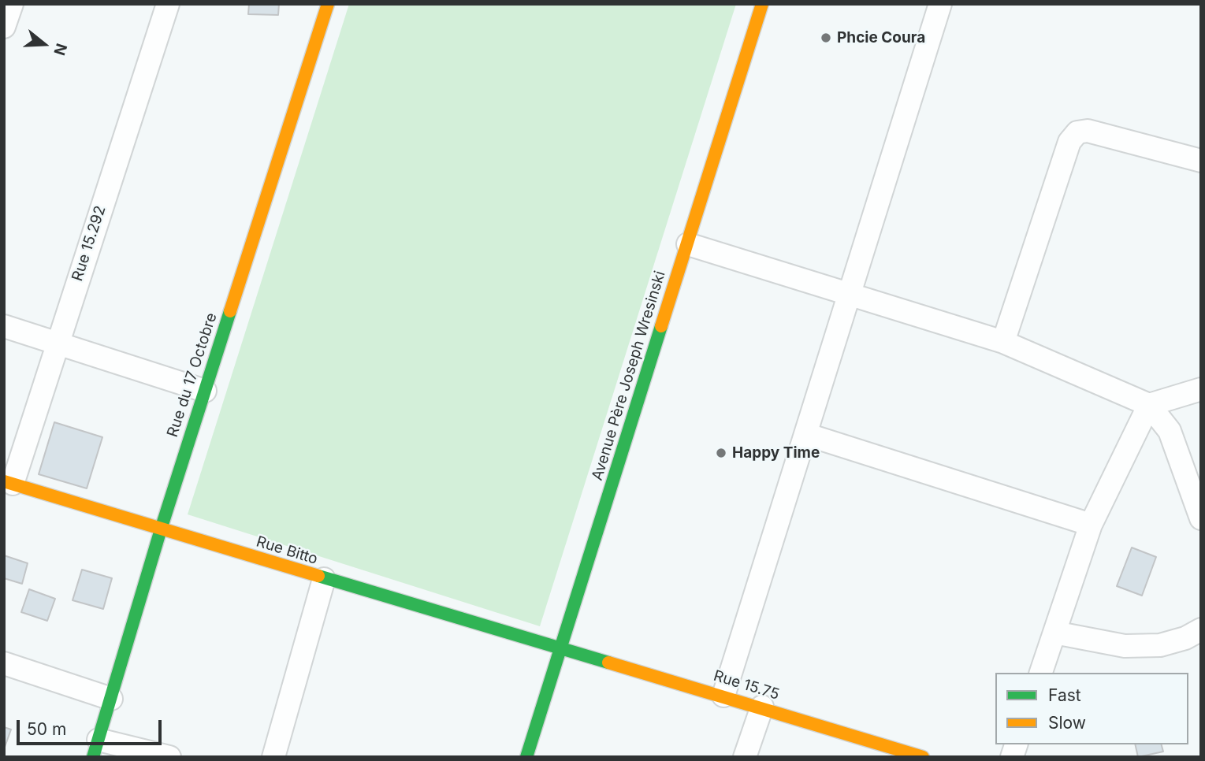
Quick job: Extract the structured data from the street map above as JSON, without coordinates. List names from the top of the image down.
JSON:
{
  "streets": {
    "street": [
      "Rue 15.292",
      "Rue du 17 Octobre",
      "Avenue Père Joseph Wresinski",
      "Rue Bitto",
      "Rue 15.75"
    ]
  },
  "crossings": [
    ["Rue 15.292", "Rue Bitto"],
    ["Rue du 17 Octobre", "Rue Bitto"],
    ["Avenue Père Joseph Wresinski", "Rue Bitto"],
    ["Avenue Père Joseph Wresinski", "Rue 15.75"],
    ["Rue Bitto", "Rue 15.75"]
  ],
  "places": ["Phcie Coura", "Happy Time"],
  "legend": ["Fast", "Slow"],
  "scale_bar": "50 m",
  "north": "right"
}
